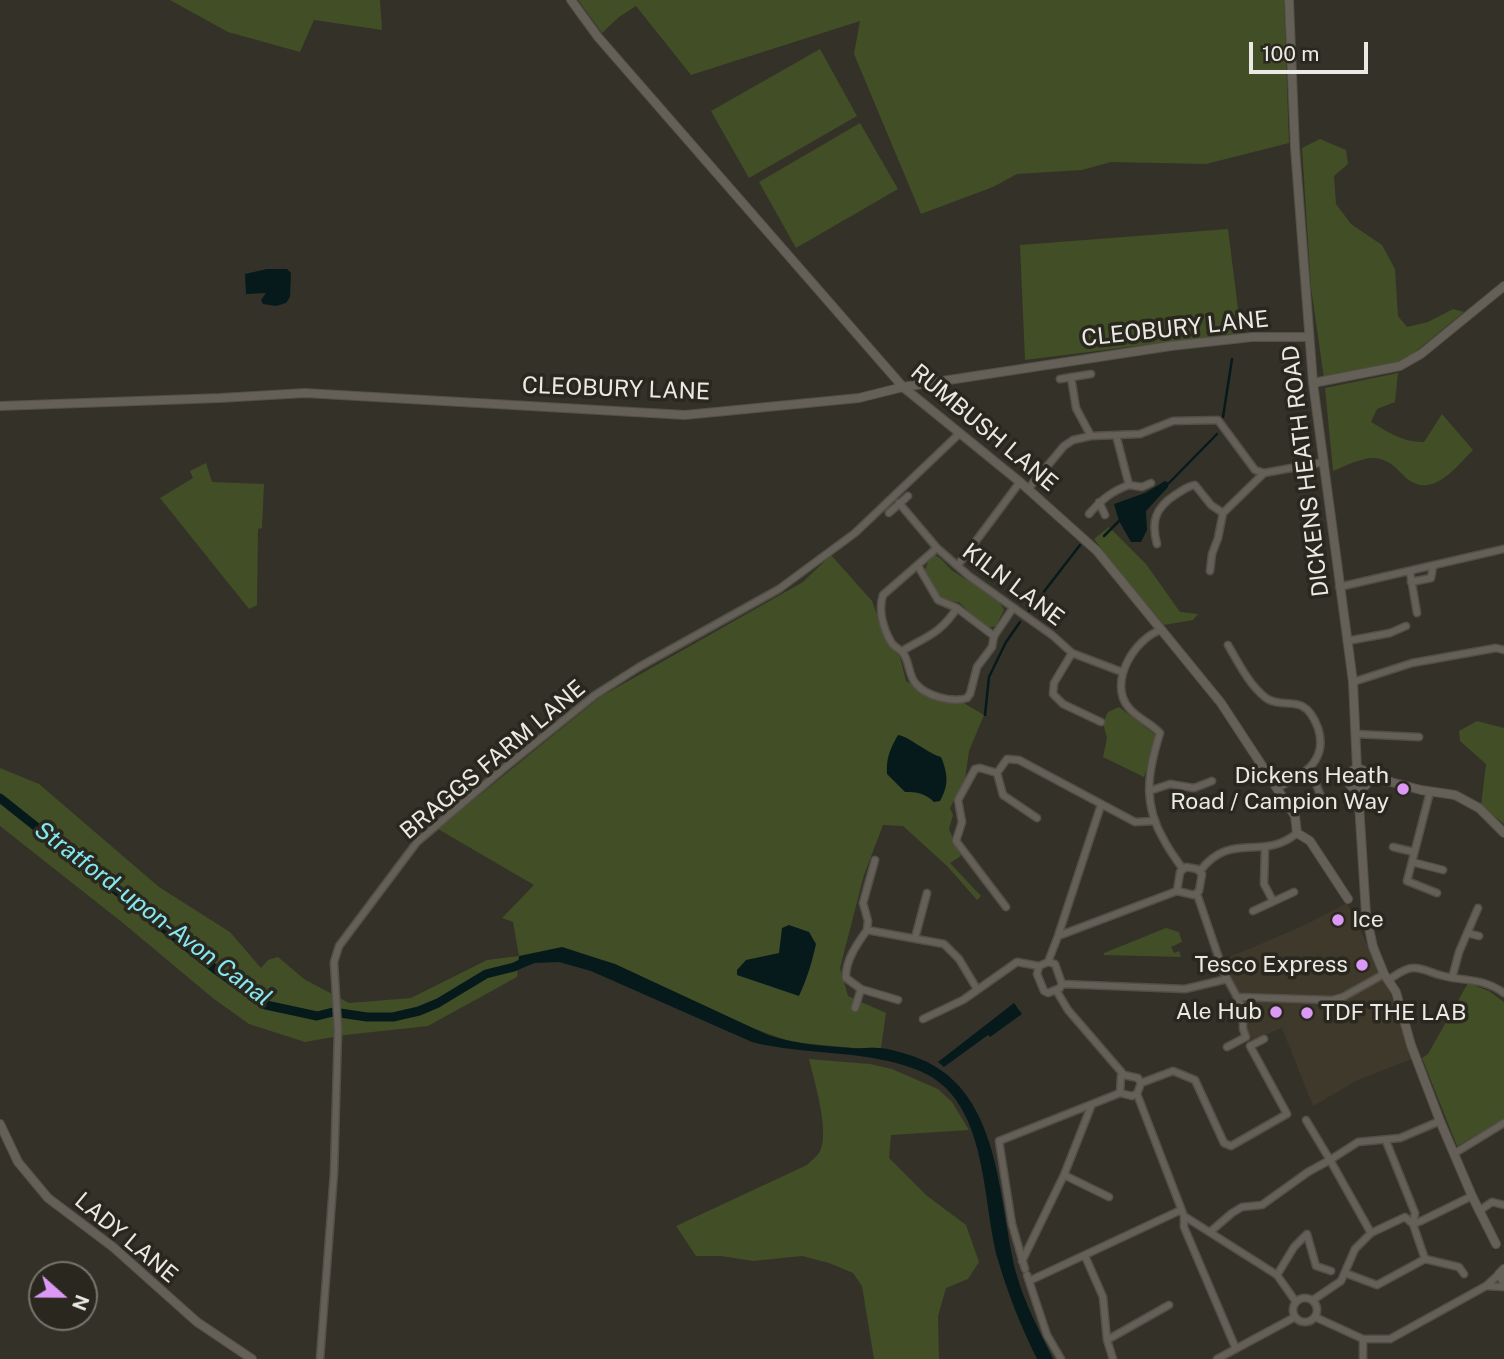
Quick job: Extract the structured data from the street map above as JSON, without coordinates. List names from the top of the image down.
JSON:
{
  "streets": {
    "street": [
      "CLEOBURY LANE",
      "RUMBUSH LANE",
      "DICKENS HEATH ROAD",
      "KILN LANE",
      "BRAGGS FARM LANE",
      "LADY LANE"
    ]
  },
  "crossings": [
    ["CLEOBURY LANE", "RUMBUSH LANE"],
    ["CLEOBURY LANE", "DICKENS HEATH ROAD"],
    ["RUMBUSH LANE", "BRAGGS FARM LANE"]
  ],
  "water": ["Stratford-upon-Avon Canal"],
  "places": [
    "Dickens Heath Road / Campion Way",
    "Ice",
    "Tesco Express",
    "Ale Hub",
    "TDF THE LAB"
  ],
  "scale_bar": "100 m",
  "north": "right"
}
